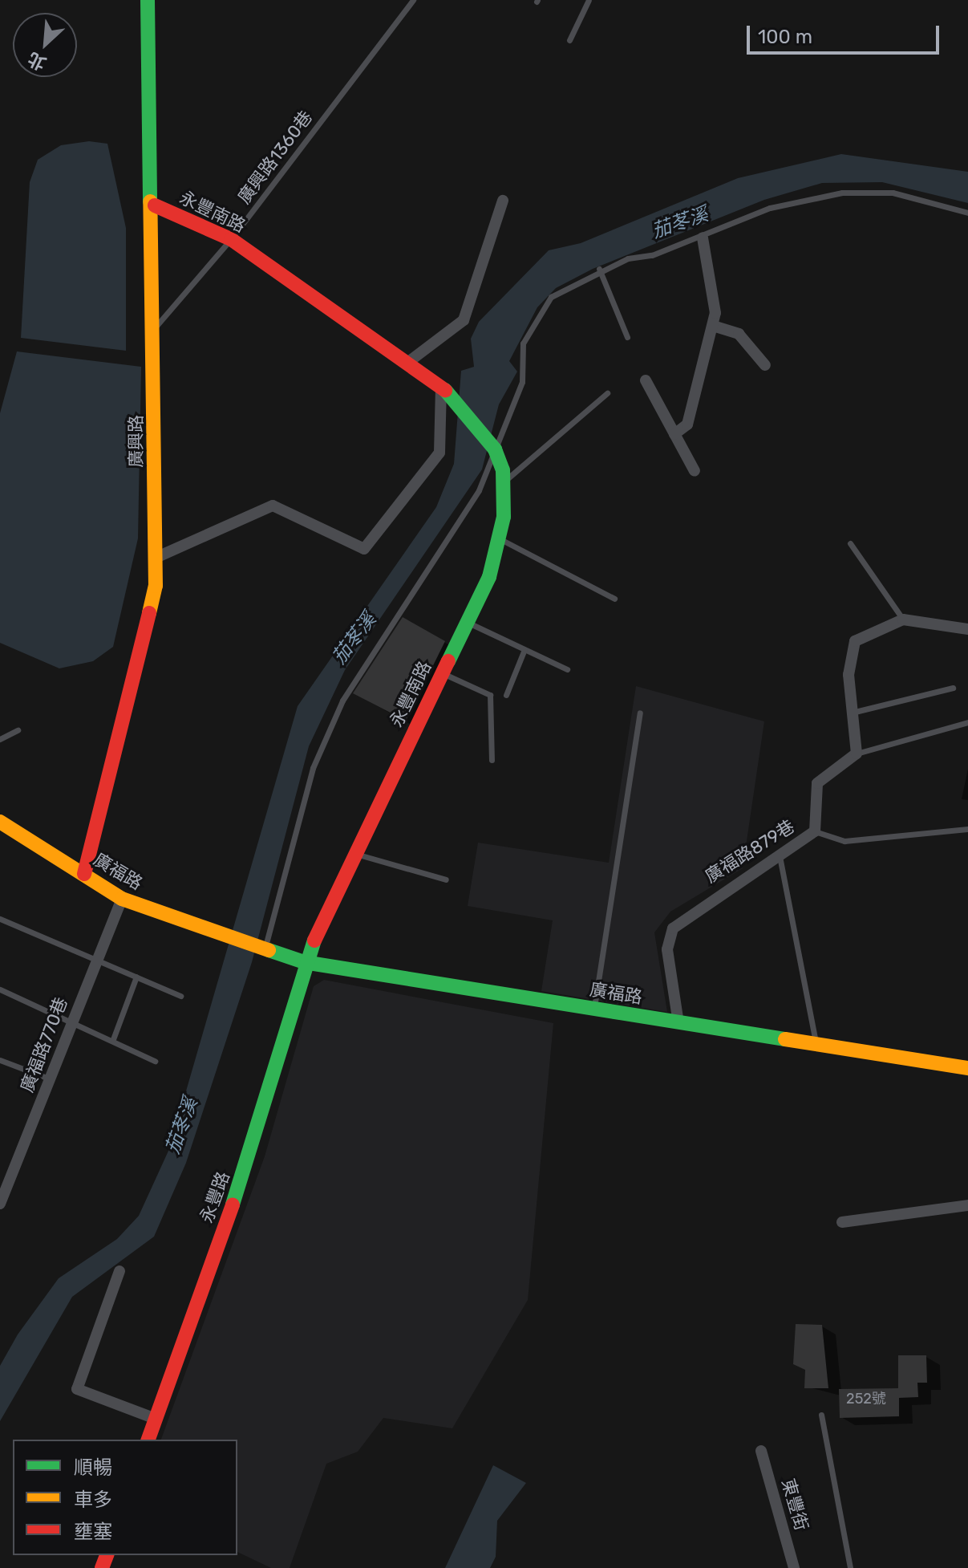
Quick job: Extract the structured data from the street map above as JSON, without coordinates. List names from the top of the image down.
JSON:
{
  "streets": {
    "street": [
      "永豐南路",
      "廣興路",
      "廣福路879巷",
      "廣福路",
      "廣福路770巷",
      "永豐路",
      "東豐街"
    ],
    "lane": ["廣興路1360巷"]
  },
  "crossings": [
    ["廣興路1360巷", "永豐南路"],
    ["廣興路1360巷", "廣興路"],
    ["永豐南路", "廣興路"],
    ["永豐南路", "廣福路"],
    ["永豐南路", "永豐路"],
    ["廣興路", "廣福路"],
    ["廣福路879巷", "廣福路"],
    ["廣福路", "廣福路770巷"],
    ["廣福路", "永豐路"]
  ],
  "water": ["茄苳溪"],
  "house_numbers": ["252號"],
  "legend": ["順暢", "車多", "壅塞"],
  "scale_bar": "100 m",
  "north": "bottom left"
}
